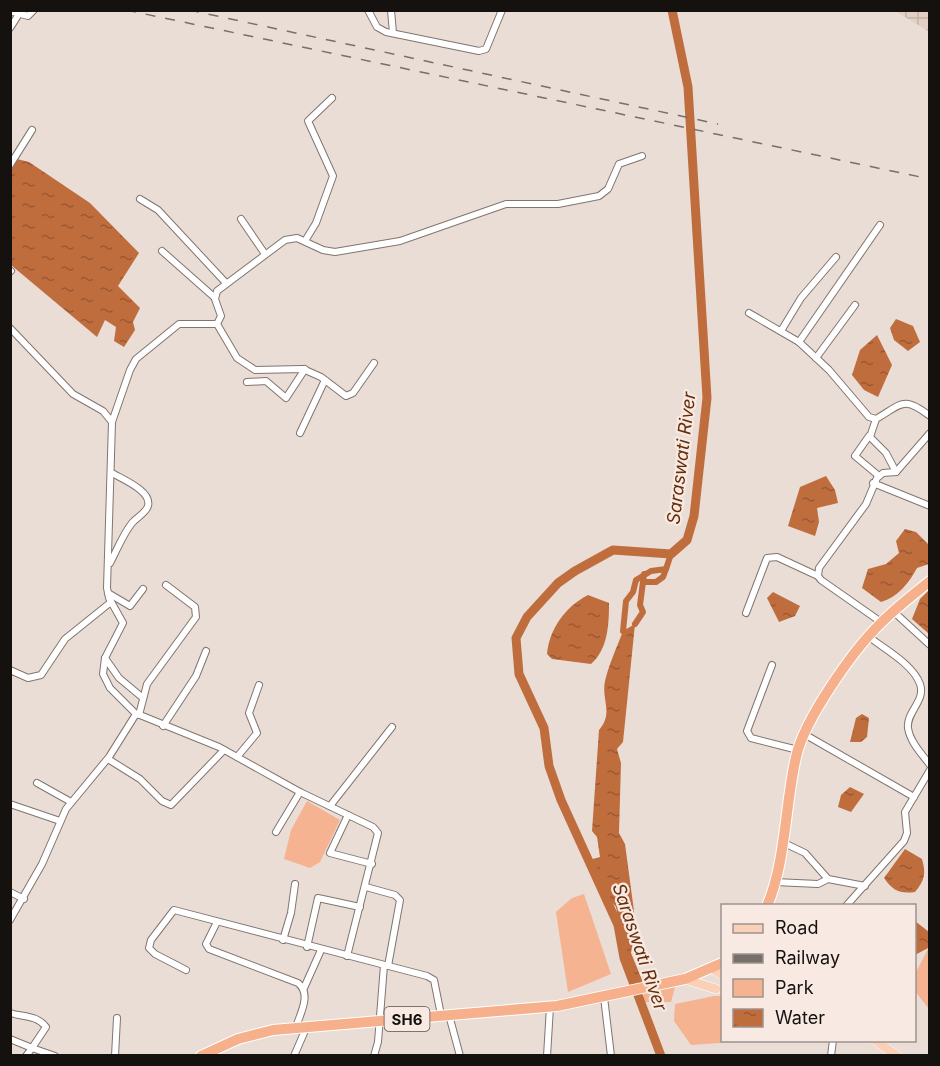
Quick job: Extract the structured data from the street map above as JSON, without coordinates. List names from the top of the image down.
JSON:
{
  "streets": {
    "highway": ["SH6"]
  },
  "water": ["Saraswati River"],
  "legend": [
    "Road",
    "Railway",
    "Park",
    "Water"
  ]
}
